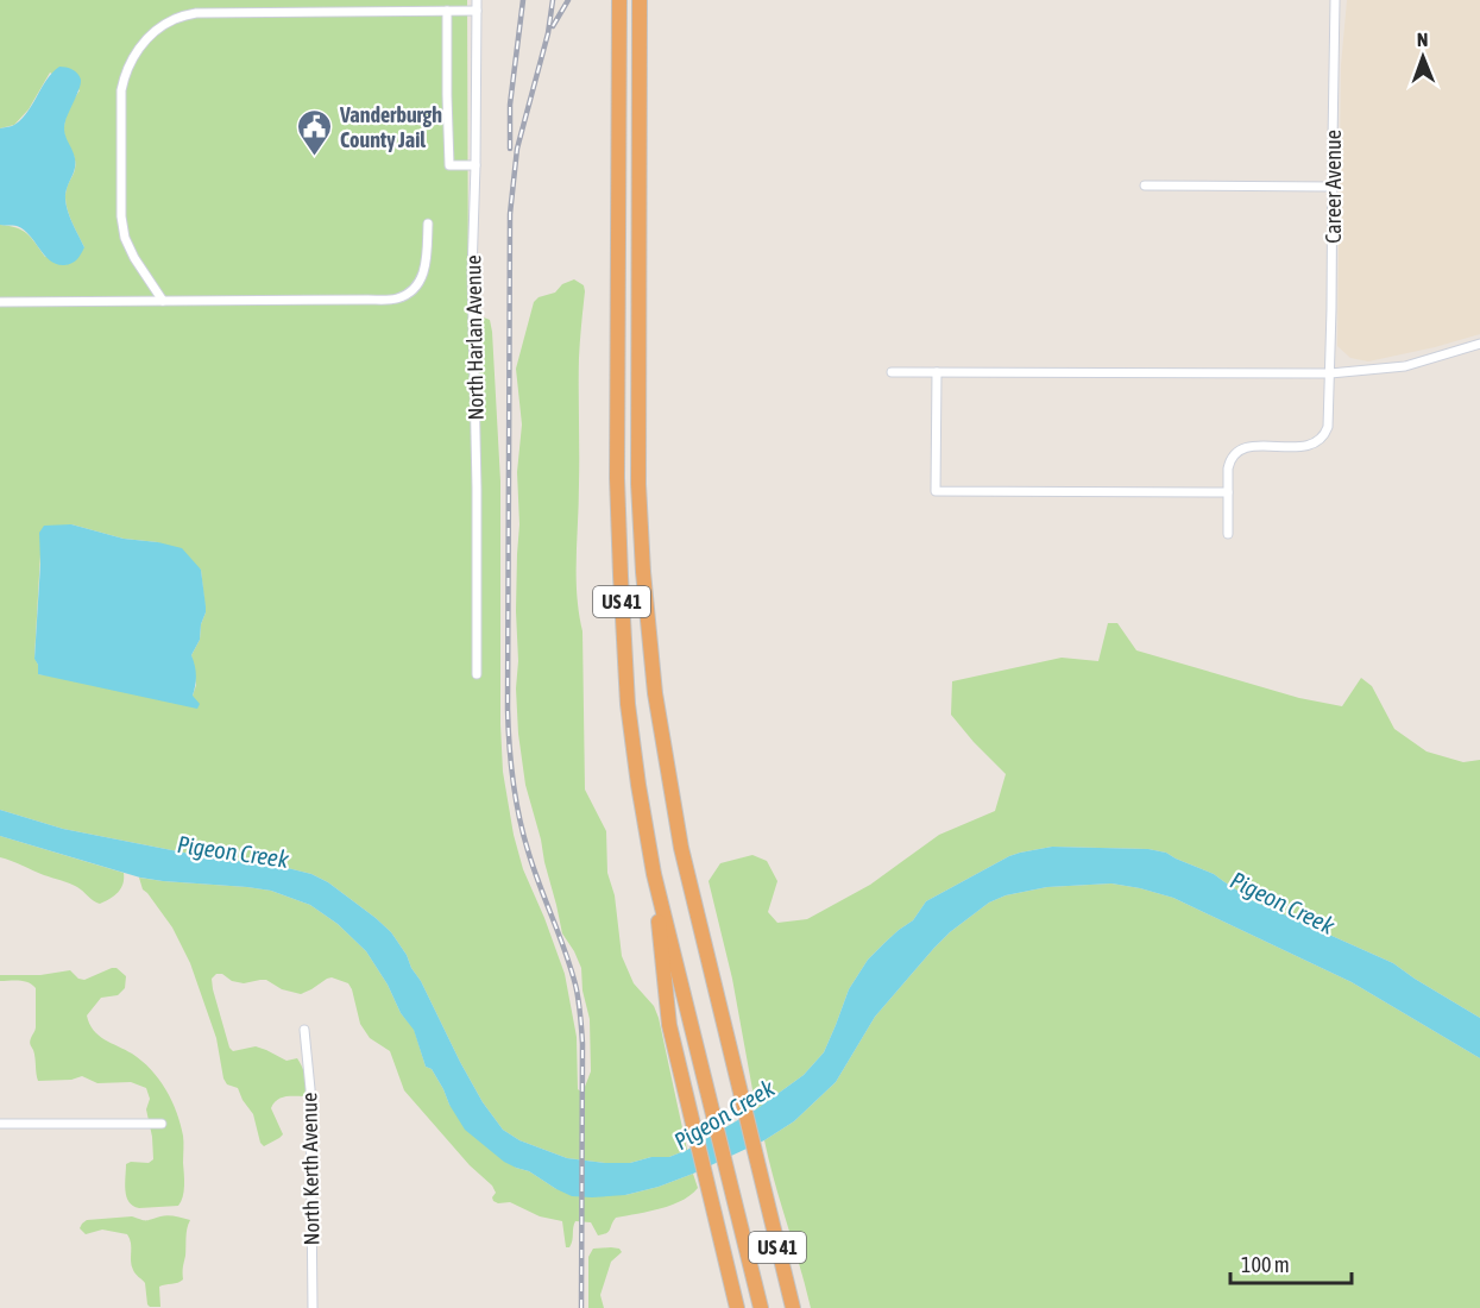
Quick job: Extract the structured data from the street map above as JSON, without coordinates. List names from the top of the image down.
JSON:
{
  "streets": {
    "highway": ["US 41"],
    "street": ["Career Avenue", "North Harlan Avenue", "North Kerth Avenue"]
  },
  "water": ["Pigeon Creek"],
  "places": {
    "public building": ["Vanderburgh County Jail"]
  },
  "scale_bar": "100 m",
  "north": "top"
}
